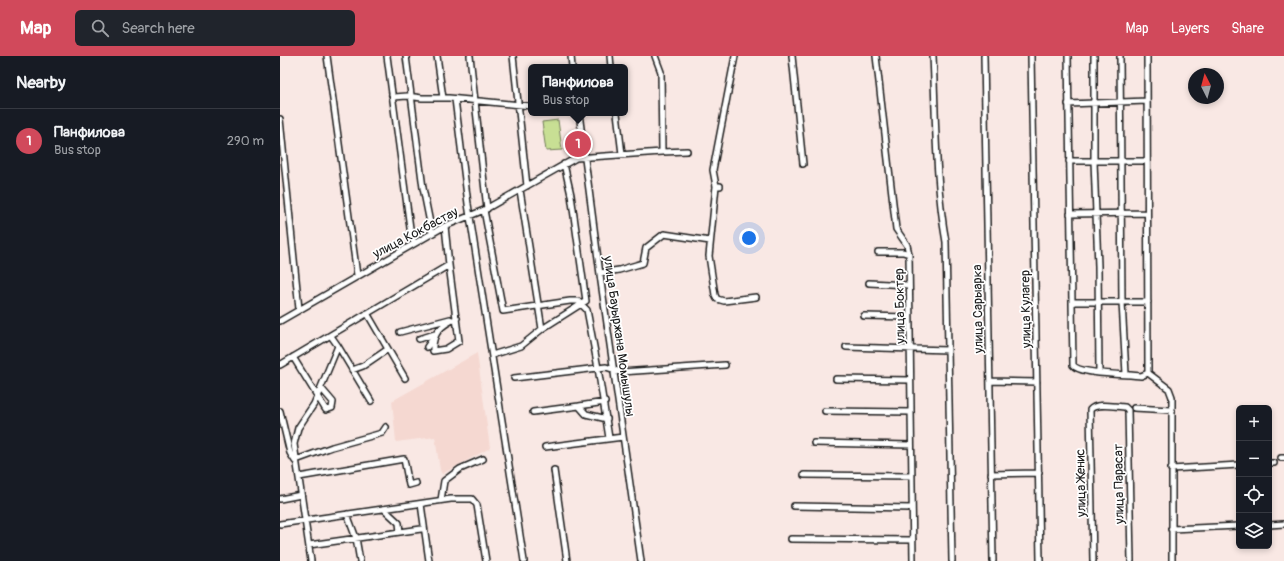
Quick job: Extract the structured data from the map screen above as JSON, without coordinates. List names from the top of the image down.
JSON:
{
  "streets": {
    "street": [
      "улица Кокбастау",
      "улица Боктер",
      "улица Сарыарка",
      "улица Кулагер",
      "улица Бауыржана Момышулы",
      "улица Женис",
      "улица Парасат"
    ]
  },
  "crossings": [
    ["улица Кокбастау", "улица Бауыржана Момышулы"],
    ["улица Женис", "улица Парасат"]
  ],
  "north": "top",
  "page": {
    "header": "Map",
    "search": "Search here",
    "nav": ["Map", "Layers", "Share"],
    "heading": "Nearby",
    "popup": ["Панфилова", "Bus stop"],
    "list": [
      {
        "mark": "1",
        "name": "Панфилова",
        "note": "Bus stop",
        "value": "290 m"
      }
    ],
    "pins": "1",
    "map_buttons": ["+", "−"]
  }
}
